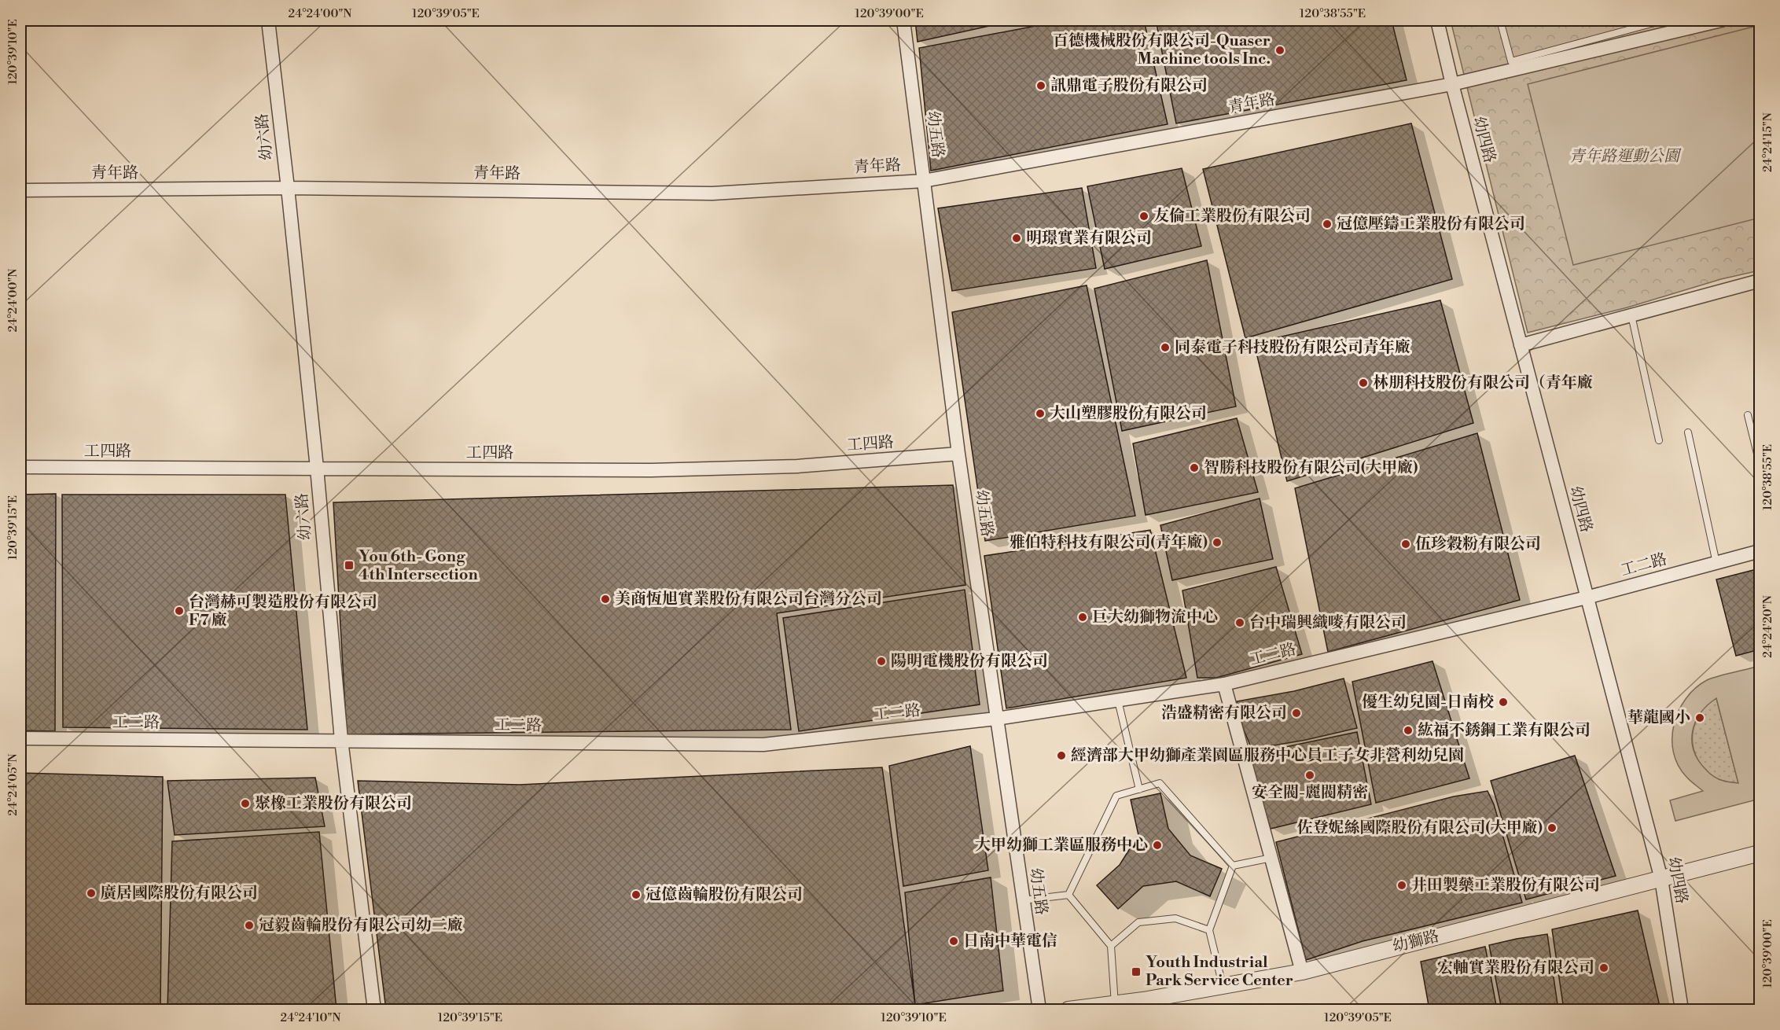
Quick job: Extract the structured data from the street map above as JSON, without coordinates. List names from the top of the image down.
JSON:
{
  "streets": {
    "street": [
      "青年路",
      "幼五路",
      "幼六路",
      "幼四路",
      "工四路",
      "工二路",
      "幼獅路"
    ]
  },
  "crossings": [
    ["青年路", "幼五路"],
    ["青年路", "幼六路"],
    ["青年路", "幼四路"],
    ["幼五路", "工四路"],
    ["幼五路", "工二路"],
    ["幼六路", "工四路"],
    ["幼六路", "工二路"],
    ["幼四路", "工二路"],
    ["幼四路", "幼獅路"]
  ],
  "parks": ["青年路運動公園"],
  "places": {
    "other": [
      "百德機械股份有限公司-Quaser Machine tools Inc.",
      "訊鼎電子股份有限公司",
      "友倫工業股份有限公司",
      "冠億壓鑄工業股份有限公司",
      "明璟實業有限公司",
      "同泰電子科技股份有限公司青年廠",
      "林朋科技股份有限公司（青年廠",
      "大山塑膠股份有限公司",
      "智勝科技股份有限公司(大甲廠)",
      "雅伯特科技有限公司(青年廠)",
      "伍珍穀粉有限公司",
      "美商恆旭實業股份有限公司台灣分公司",
      "台灣赫可製造股份有限公司 F7 廠",
      "巨大幼獅物流中心",
      "台中瑞興織嘜有限公司",
      "陽明電機股份有限公司",
      "優生幼兒園-日南校",
      "浩盛精密有限公司",
      "華龍國小",
      "紘福不銹鋼工業有限公司",
      "經濟部大甲幼獅產業園區服務中心員工子女非營利幼兒園",
      "安全閥-麗閥精密",
      "聚橡工業股份有限公司",
      "佐登妮絲國際股份有限公司(大甲廠)",
      "大甲幼獅工業區服務中心",
      "井田製藥工業股份有限公司",
      "廣居國際股份有限公司",
      "冠億齒輪股份有限公司",
      "冠毅齒輪股份有限公司幼二廠",
      "日南中華電信",
      "宏軸實業股份有限公司"
    ],
    "transit": ["You 6th- Gong 4th Intersection", "Youth Industrial Park Service Center"]
  },
  "coordinates": [
    "24°24'00\"N",
    "120°39'05\"E",
    "120°39'00\"E",
    "120°38'55\"E",
    "120°39'10\"E",
    "24°24'15\"N",
    "120°39'15\"E",
    "24°24'20\"N",
    "24°24'05\"N",
    "24°24'10\"N"
  ]
}
